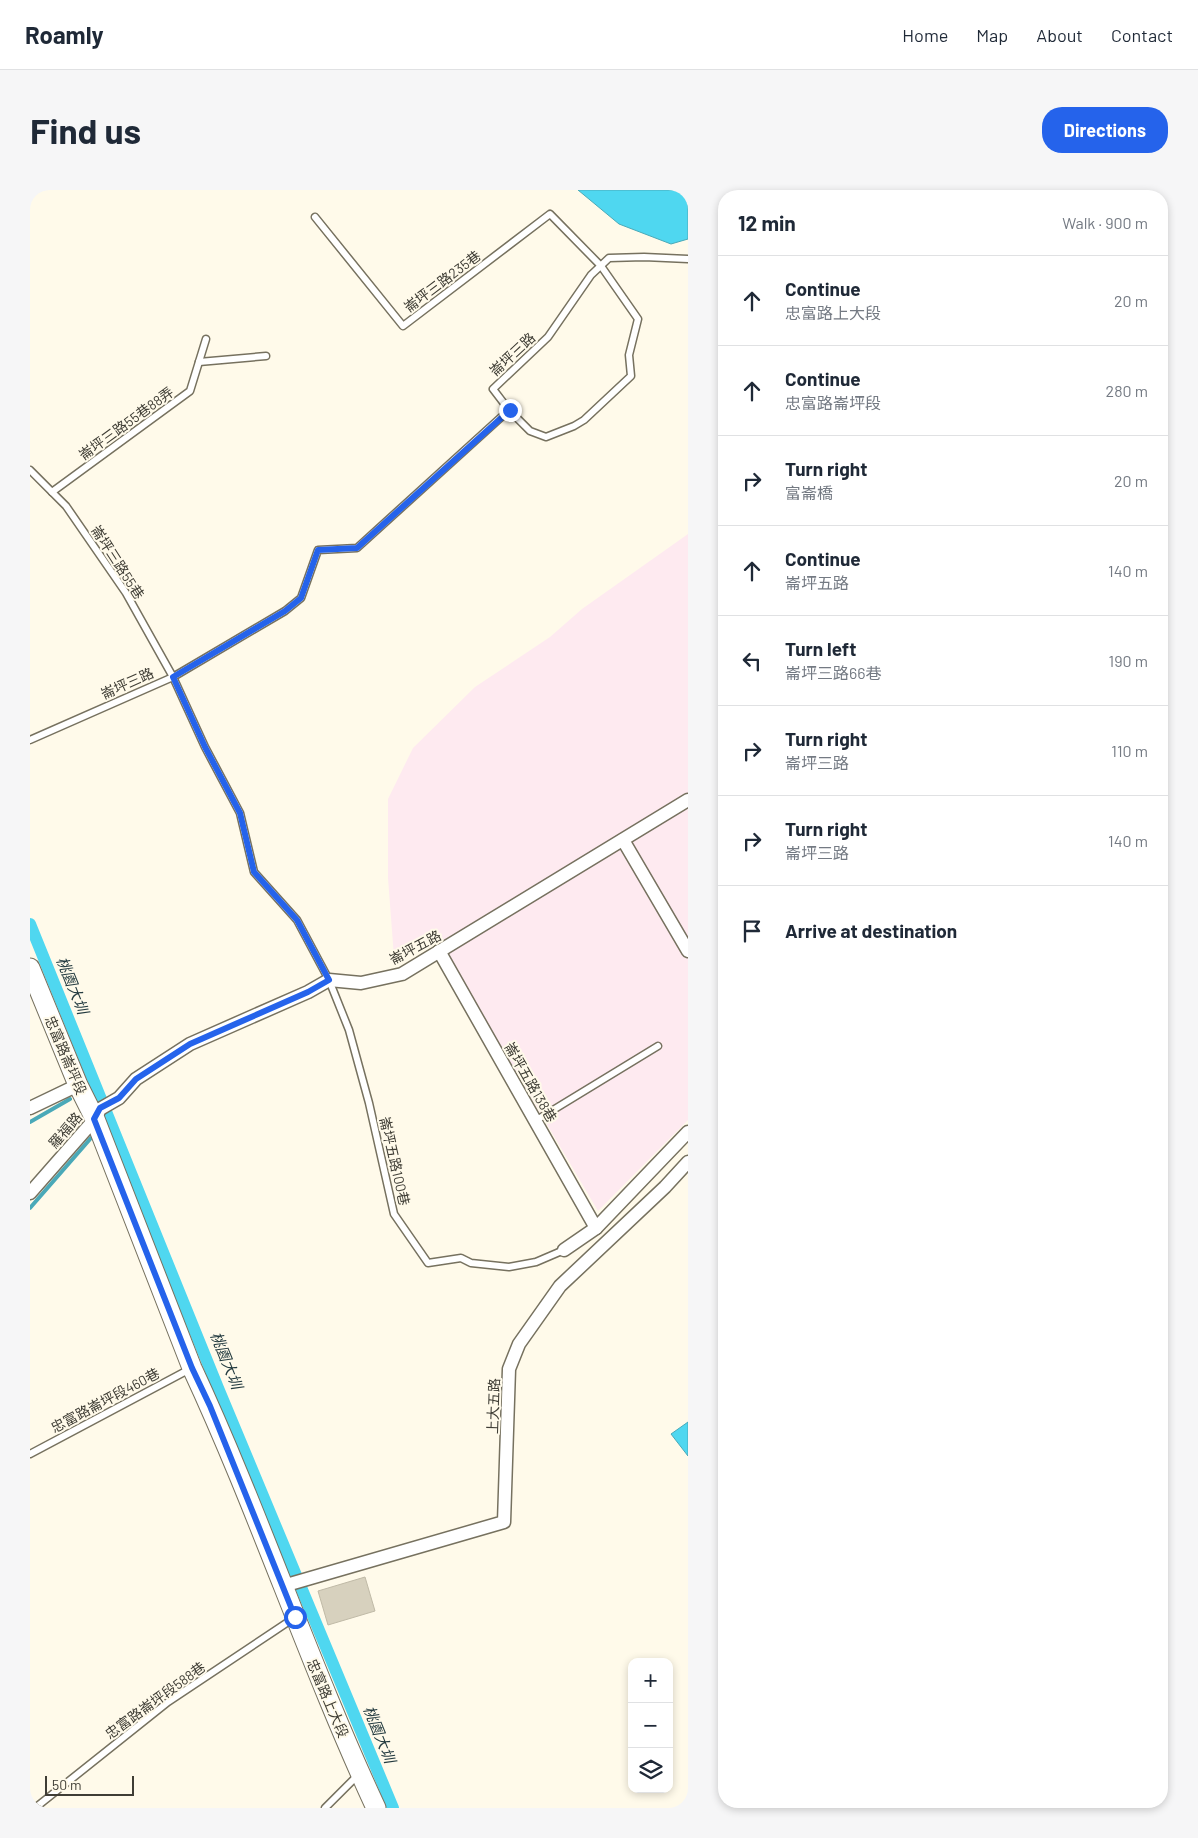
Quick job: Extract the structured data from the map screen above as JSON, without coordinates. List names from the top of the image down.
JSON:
{
  "streets": {
    "street": [
      "崙坪五路",
      "忠富路崙坪段",
      "崙坪五路138巷",
      "羅福路",
      "上大五路",
      "忠富路上大段"
    ],
    "lane": [
      "崙坪三路235巷",
      "崙坪三路",
      "崙坪三路55巷88弄",
      "崙坪三路55巷",
      "崙坪五路100巷",
      "忠富路崙坪段460巷",
      "忠富路崙坪段588巷"
    ]
  },
  "crossings": [
    ["崙坪三路235巷", "崙坪三路"],
    ["崙坪三路", "崙坪三路55巷"],
    ["崙坪三路55巷88弄", "崙坪三路55巷"],
    ["崙坪三路55巷", "崙坪五路"],
    ["崙坪三路55巷", "崙坪五路100巷"],
    ["崙坪五路", "崙坪五路138巷"],
    ["崙坪五路", "崙坪五路100巷"],
    ["忠富路崙坪段", "羅福路"],
    ["忠富路崙坪段", "忠富路崙坪段460巷"],
    ["忠富路崙坪段", "上大五路"],
    ["忠富路崙坪段", "忠富路上大段"],
    ["上大五路", "忠富路上大段"],
    ["忠富路上大段", "忠富路崙坪段588巷"]
  ],
  "water": ["桃園大圳"],
  "scale_bar": "50 m",
  "page": {
    "header": "Roamly",
    "nav": [
      "Home",
      "Map",
      "About",
      "Contact"
    ],
    "buttons": "Directions",
    "title": "Find us",
    "heading": ["12 min", "Walk · 900 m"],
    "list": [
      ["Continue", "忠富路上大段", "20 m"],
      ["Continue", "忠富路崙坪段", "280 m"],
      ["Turn right", "富崙橋", "20 m"],
      ["Continue", "崙坪五路", "140 m"],
      ["Turn left", "崙坪三路66巷", "190 m"],
      ["Turn right", "崙坪三路", "110 m"],
      ["Turn right", "崙坪三路", "140 m"],
      "Arrive at destination"
    ],
    "map_buttons": ["+", "−"],
    "scale": "50 m"
  }
}
